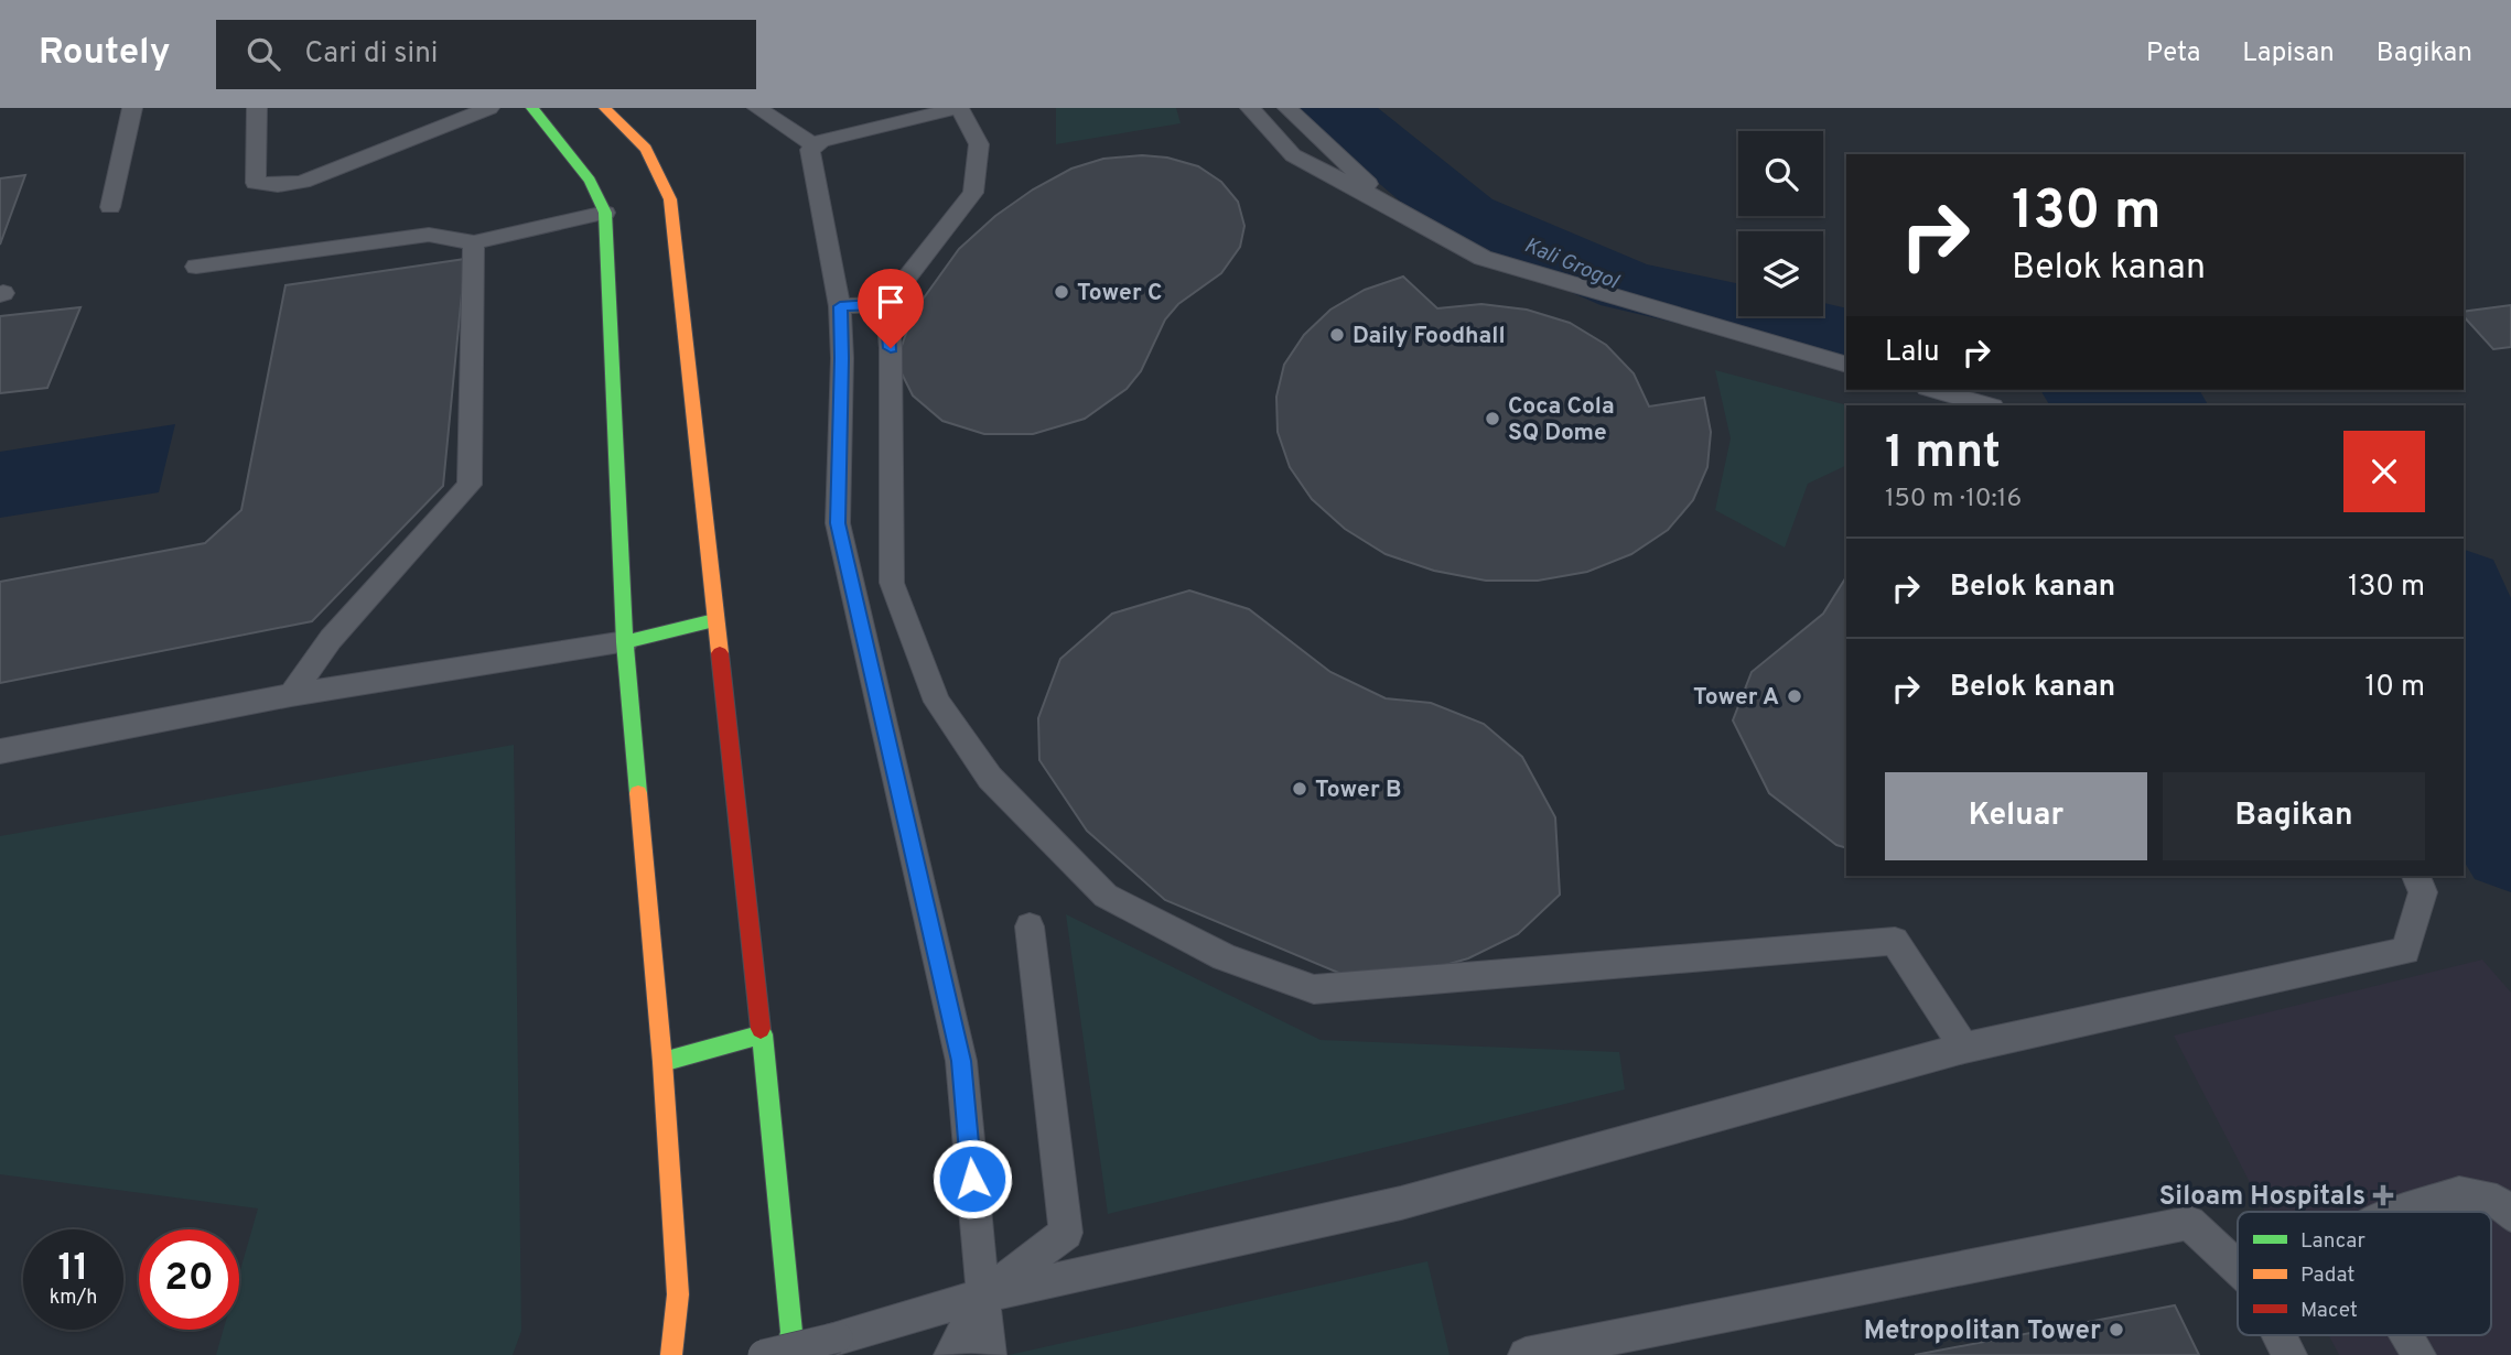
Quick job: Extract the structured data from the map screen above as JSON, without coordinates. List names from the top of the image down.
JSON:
{
  "water": ["Kali Grogol"],
  "places": {
    "other": [
      "Tower C",
      "Daily Foodhall",
      "Coca Cola SQ Dome",
      "Tower A",
      "Tower B",
      "Metropolitan Tower"
    ],
    "health": ["Siloam Hospitals"]
  },
  "legend": ["Lancar", "Padat", "Macet"],
  "page": {
    "header": "Routely",
    "search": "Cari di sini",
    "nav": ["Peta", "Lapisan", "Bagikan"],
    "turn": ["130 m", "Belok kanan"],
    "then": "Lalu",
    "heading": ["1 mnt", "150 m · 10:16"],
    "list": [
      {
        "name": "Belok kanan",
        "value": "130 m"
      },
      {
        "name": "Belok kanan",
        "value": "10 m"
      }
    ],
    "buttons": ["Keluar", "Bagikan"],
    "speed": "11 km/h",
    "limit": "20"
  }
}
